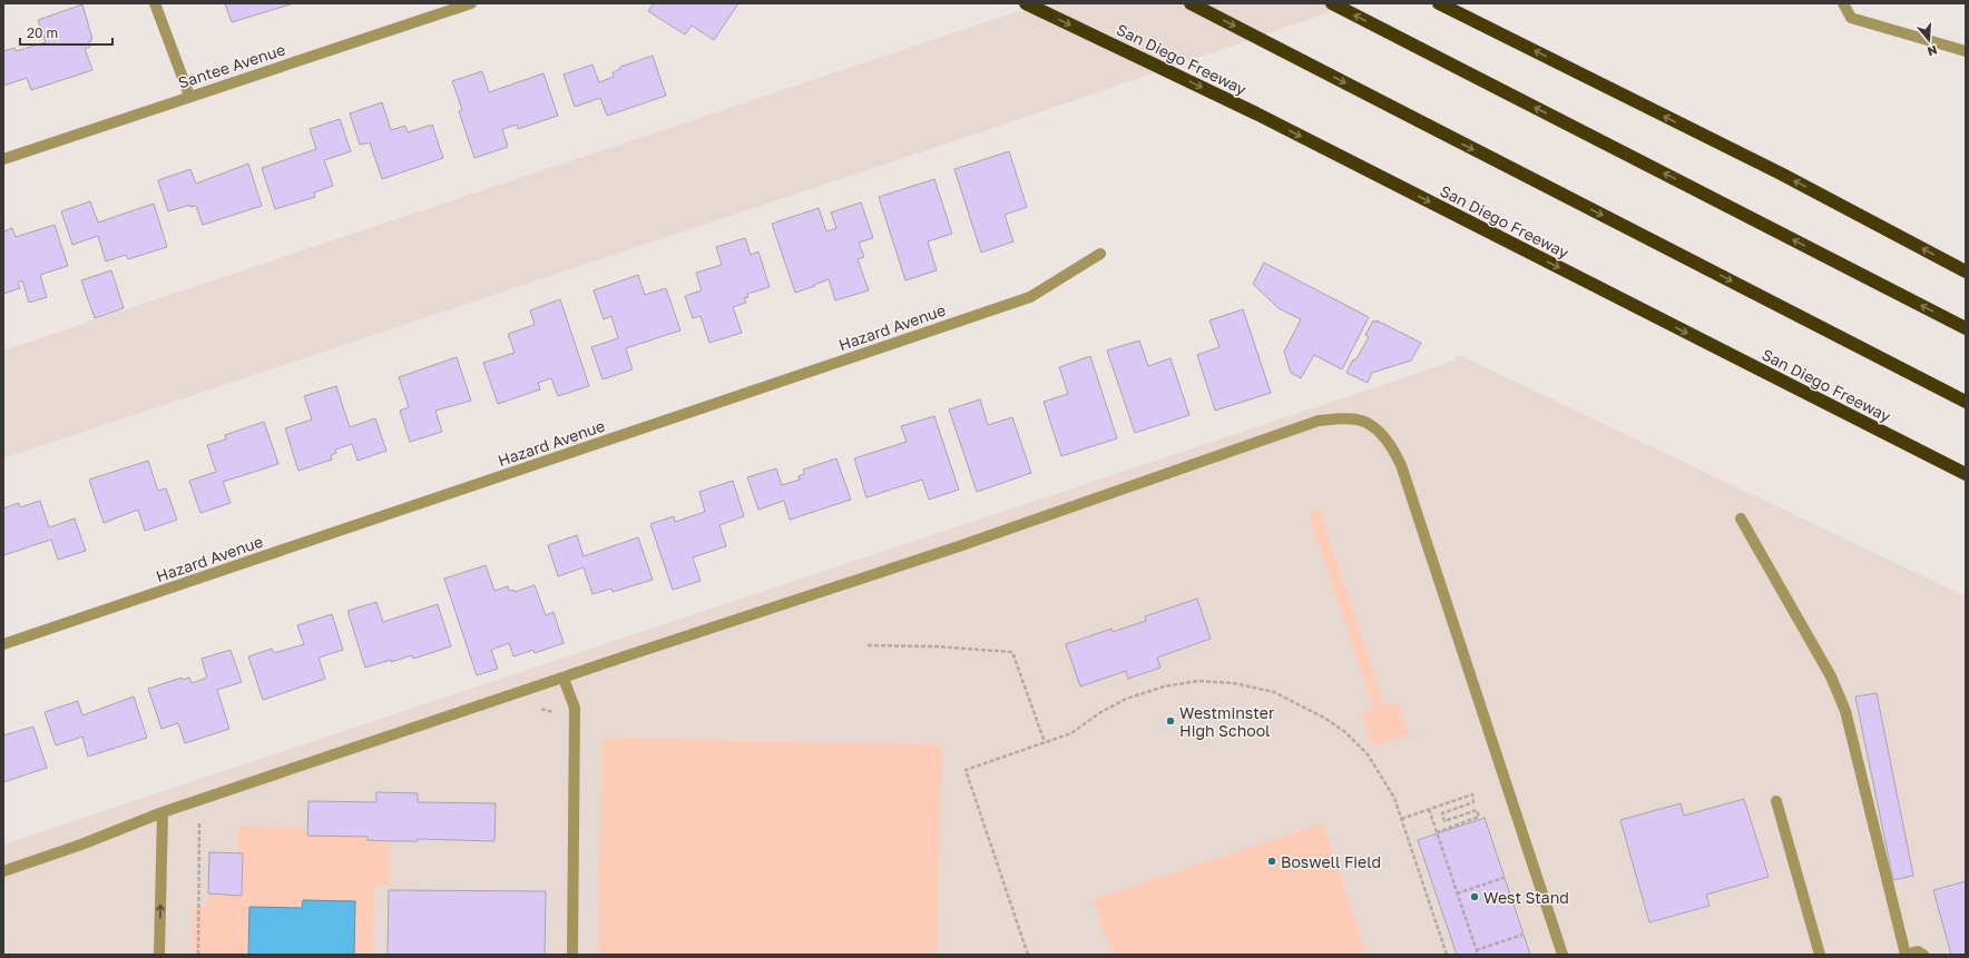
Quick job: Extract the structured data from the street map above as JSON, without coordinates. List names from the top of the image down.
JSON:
{
  "streets": {
    "highway": ["San Diego Freeway"],
    "street": ["Santee Avenue", "Hazard Avenue"]
  },
  "places": ["Westminster High School", "Boswell Field", "West Stand"],
  "scale_bar": "20 m",
  "north": "bottom"
}
